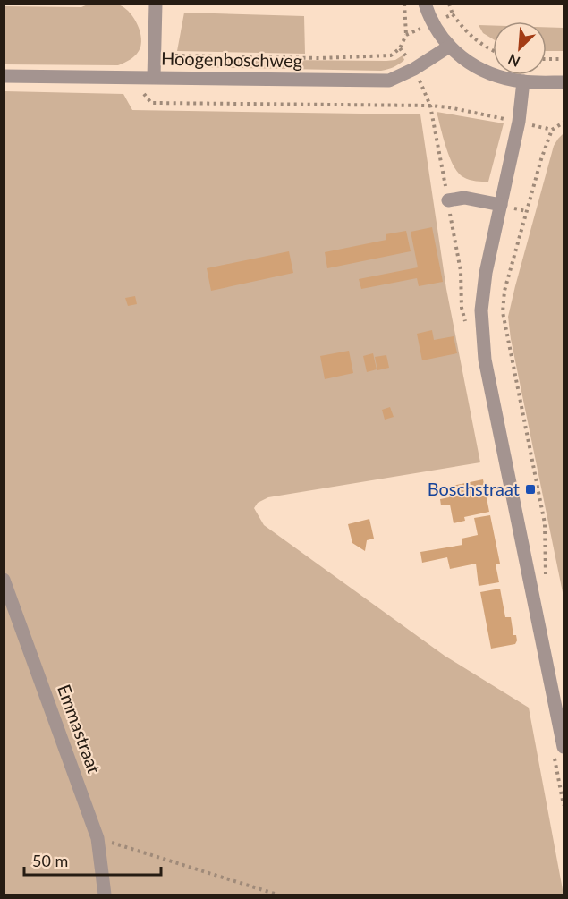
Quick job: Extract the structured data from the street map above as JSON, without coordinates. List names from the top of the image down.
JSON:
{
  "streets": {
    "street": ["Hoogenboschweg", "Emmastraat"]
  },
  "places": {
    "transit": ["Boschstraat"]
  },
  "scale_bar": "50 m",
  "north": "bottom left"
}
